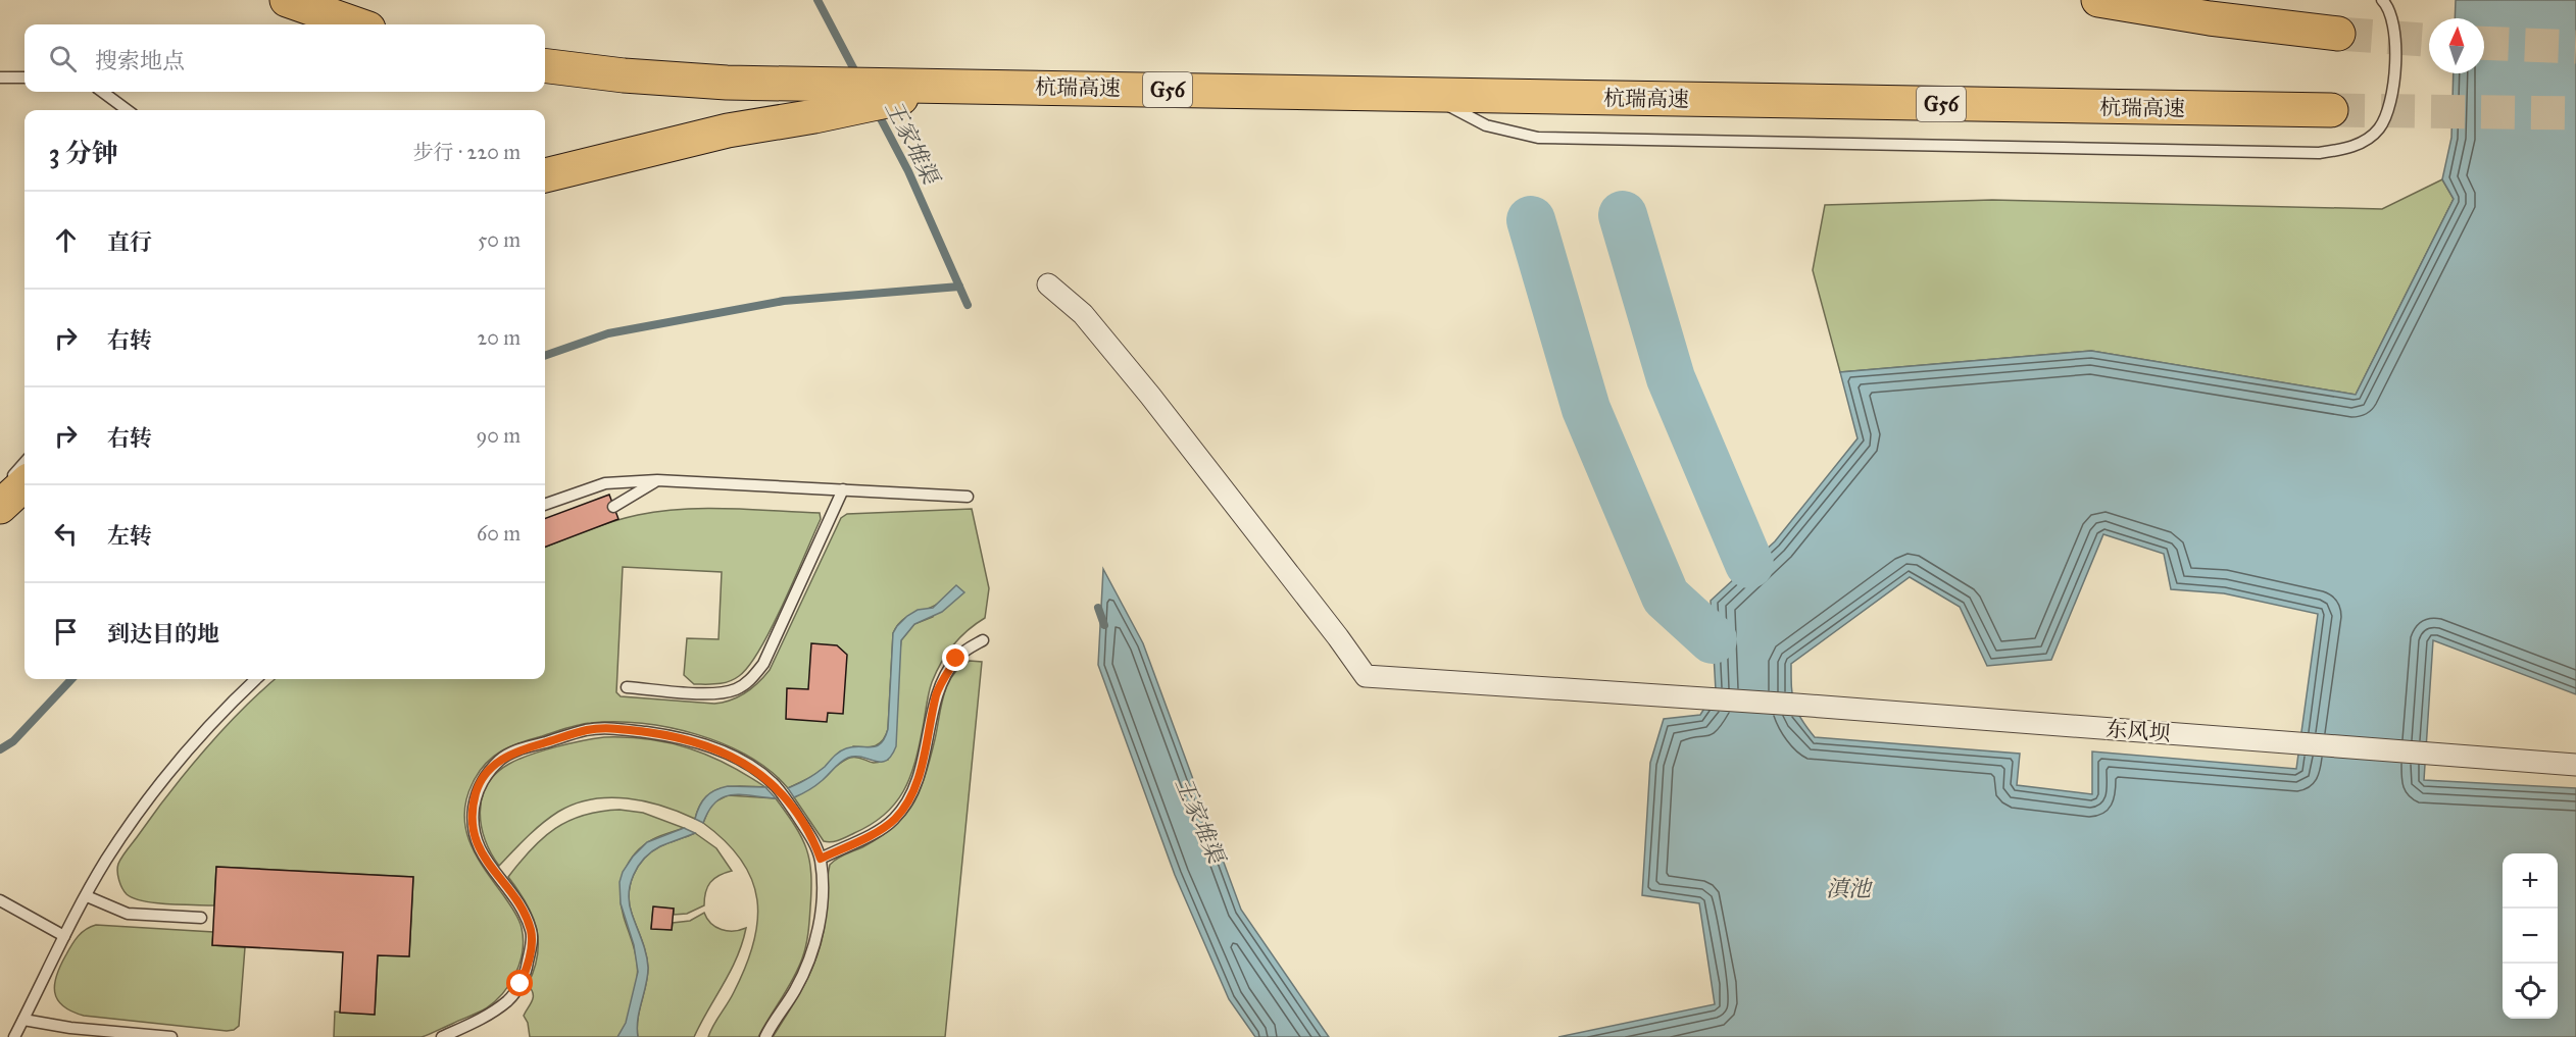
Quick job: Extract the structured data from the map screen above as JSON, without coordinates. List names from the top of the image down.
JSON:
{
  "streets": {
    "highway": ["杭瑞高速", "G56"],
    "street": ["东风坝"]
  },
  "water": ["王家堆渠", "滇池"],
  "north": "top",
  "page": {
    "search": "搜索地点",
    "heading": ["3 分钟", "步行 · 220 m"],
    "list": [
      ["直行", "50 m"],
      ["右转", "20 m"],
      ["右转", "90 m"],
      ["左转", "60 m"],
      "到达目的地"
    ],
    "map_buttons": ["+", "−"]
  }
}
